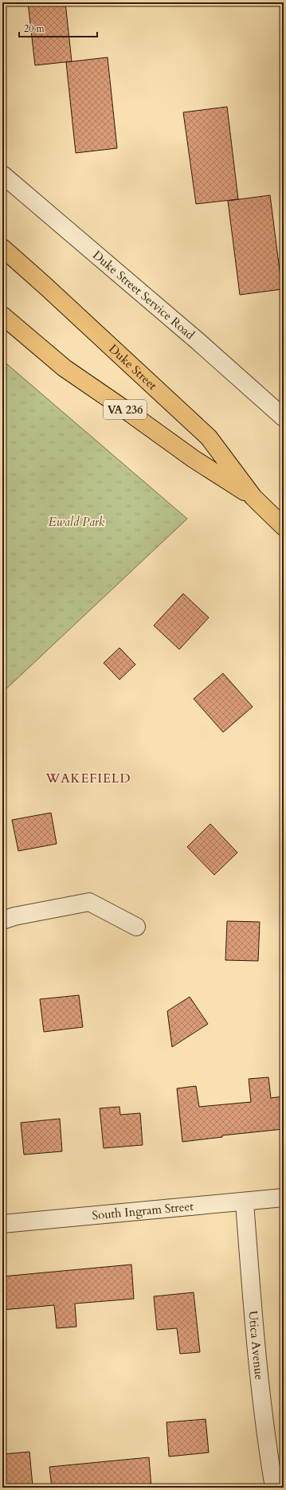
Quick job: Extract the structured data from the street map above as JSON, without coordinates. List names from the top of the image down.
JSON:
{
  "streets": {
    "main road": ["Duke Street", "VA 236"],
    "street": ["Duke Street Service Road", "South Ingram Street", "Utica Avenue"]
  },
  "crossings": [
    ["South Ingram Street", "Utica Avenue"]
  ],
  "districts": ["WAKEFIELD"],
  "parks": ["Ewald Park"],
  "scale_bar": "20 m"
}
